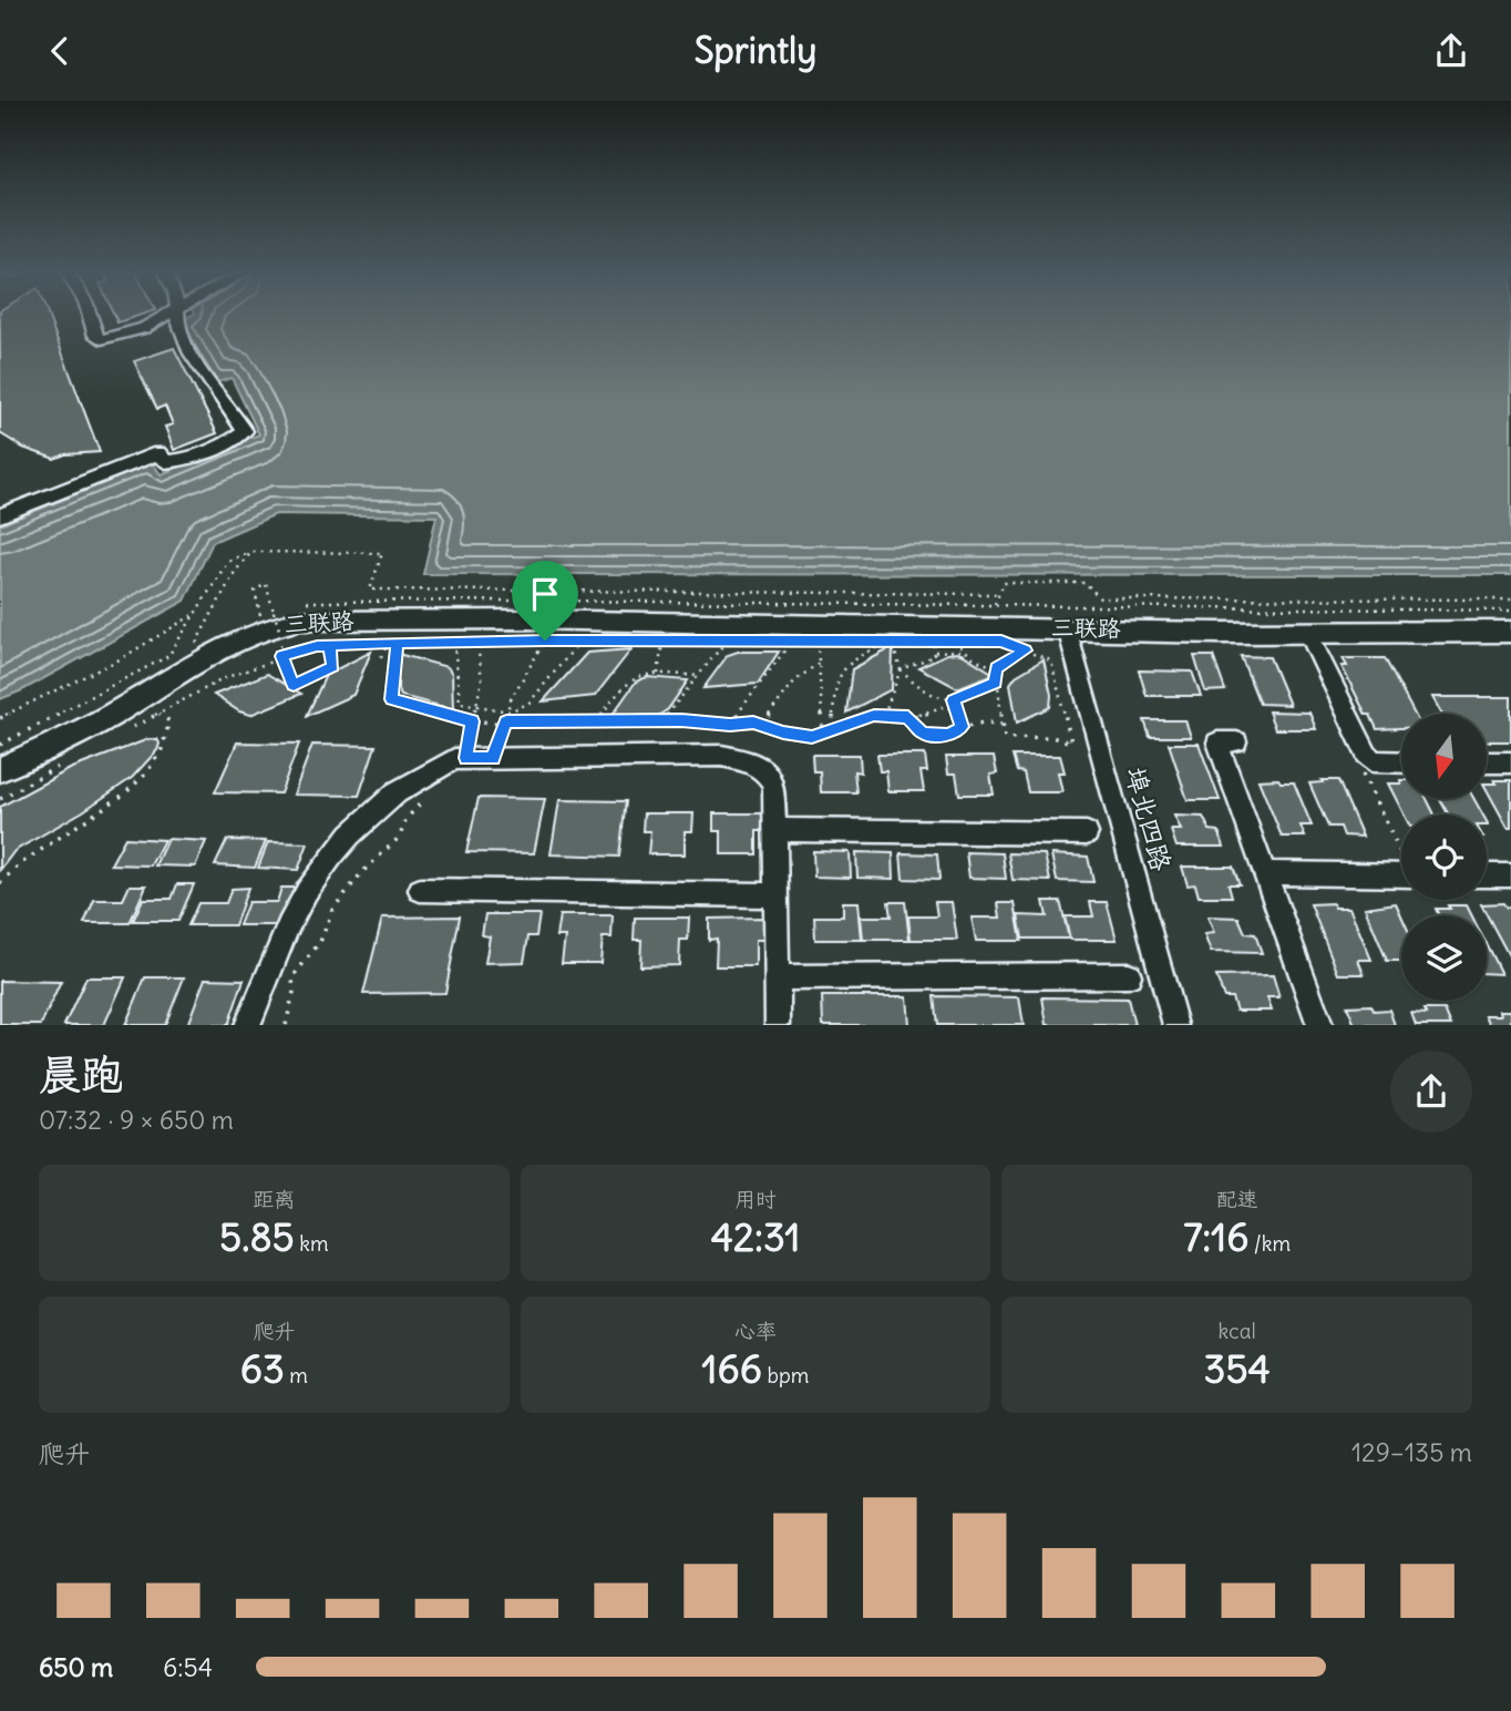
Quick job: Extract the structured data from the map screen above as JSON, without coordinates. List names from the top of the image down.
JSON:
{
  "streets": {
    "main road": ["三联路"],
    "street": ["埠北四路"]
  },
  "crossings": [
    ["三联路", "埠北四路"]
  ],
  "north": "bottom",
  "page": {
    "header": "Sprintly",
    "heading": ["晨跑", "07:32 · 9 × 650 m"],
    "stats": [
      ["距离", "5.85 km"],
      ["用时", "42:31"],
      ["配速", "7:16 /km"],
      ["爬升", "63 m"],
      ["心率", "166 bpm"],
      ["kcal", "354"]
    ],
    "chart": ["爬升", "129–135 m"],
    "list": [
      {
        "name": "650 m",
        "note": "6:54"
      }
    ]
  }
}
